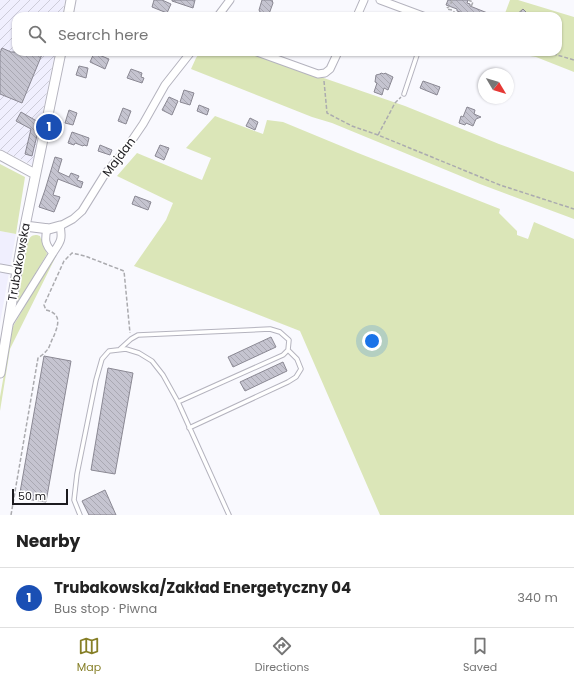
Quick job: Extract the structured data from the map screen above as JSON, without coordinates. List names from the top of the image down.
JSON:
{
  "streets": {
    "street": ["Majdan", "Trubakowska"]
  },
  "crossings": [
    ["Majdan", "Trubakowska"]
  ],
  "scale_bar": "50 m",
  "north": "bottom right",
  "page": {
    "search": "Search here",
    "pins": "1",
    "scale": "50 m",
    "heading": "Nearby",
    "list": [
      {
        "mark": "1",
        "name": "Trubakowska/Zakład Energetyczny 04",
        "note": "Bus stop · Piwna",
        "value": "340 m"
      }
    ],
    "nav": ["Map", "Directions", "Saved"]
  }
}
